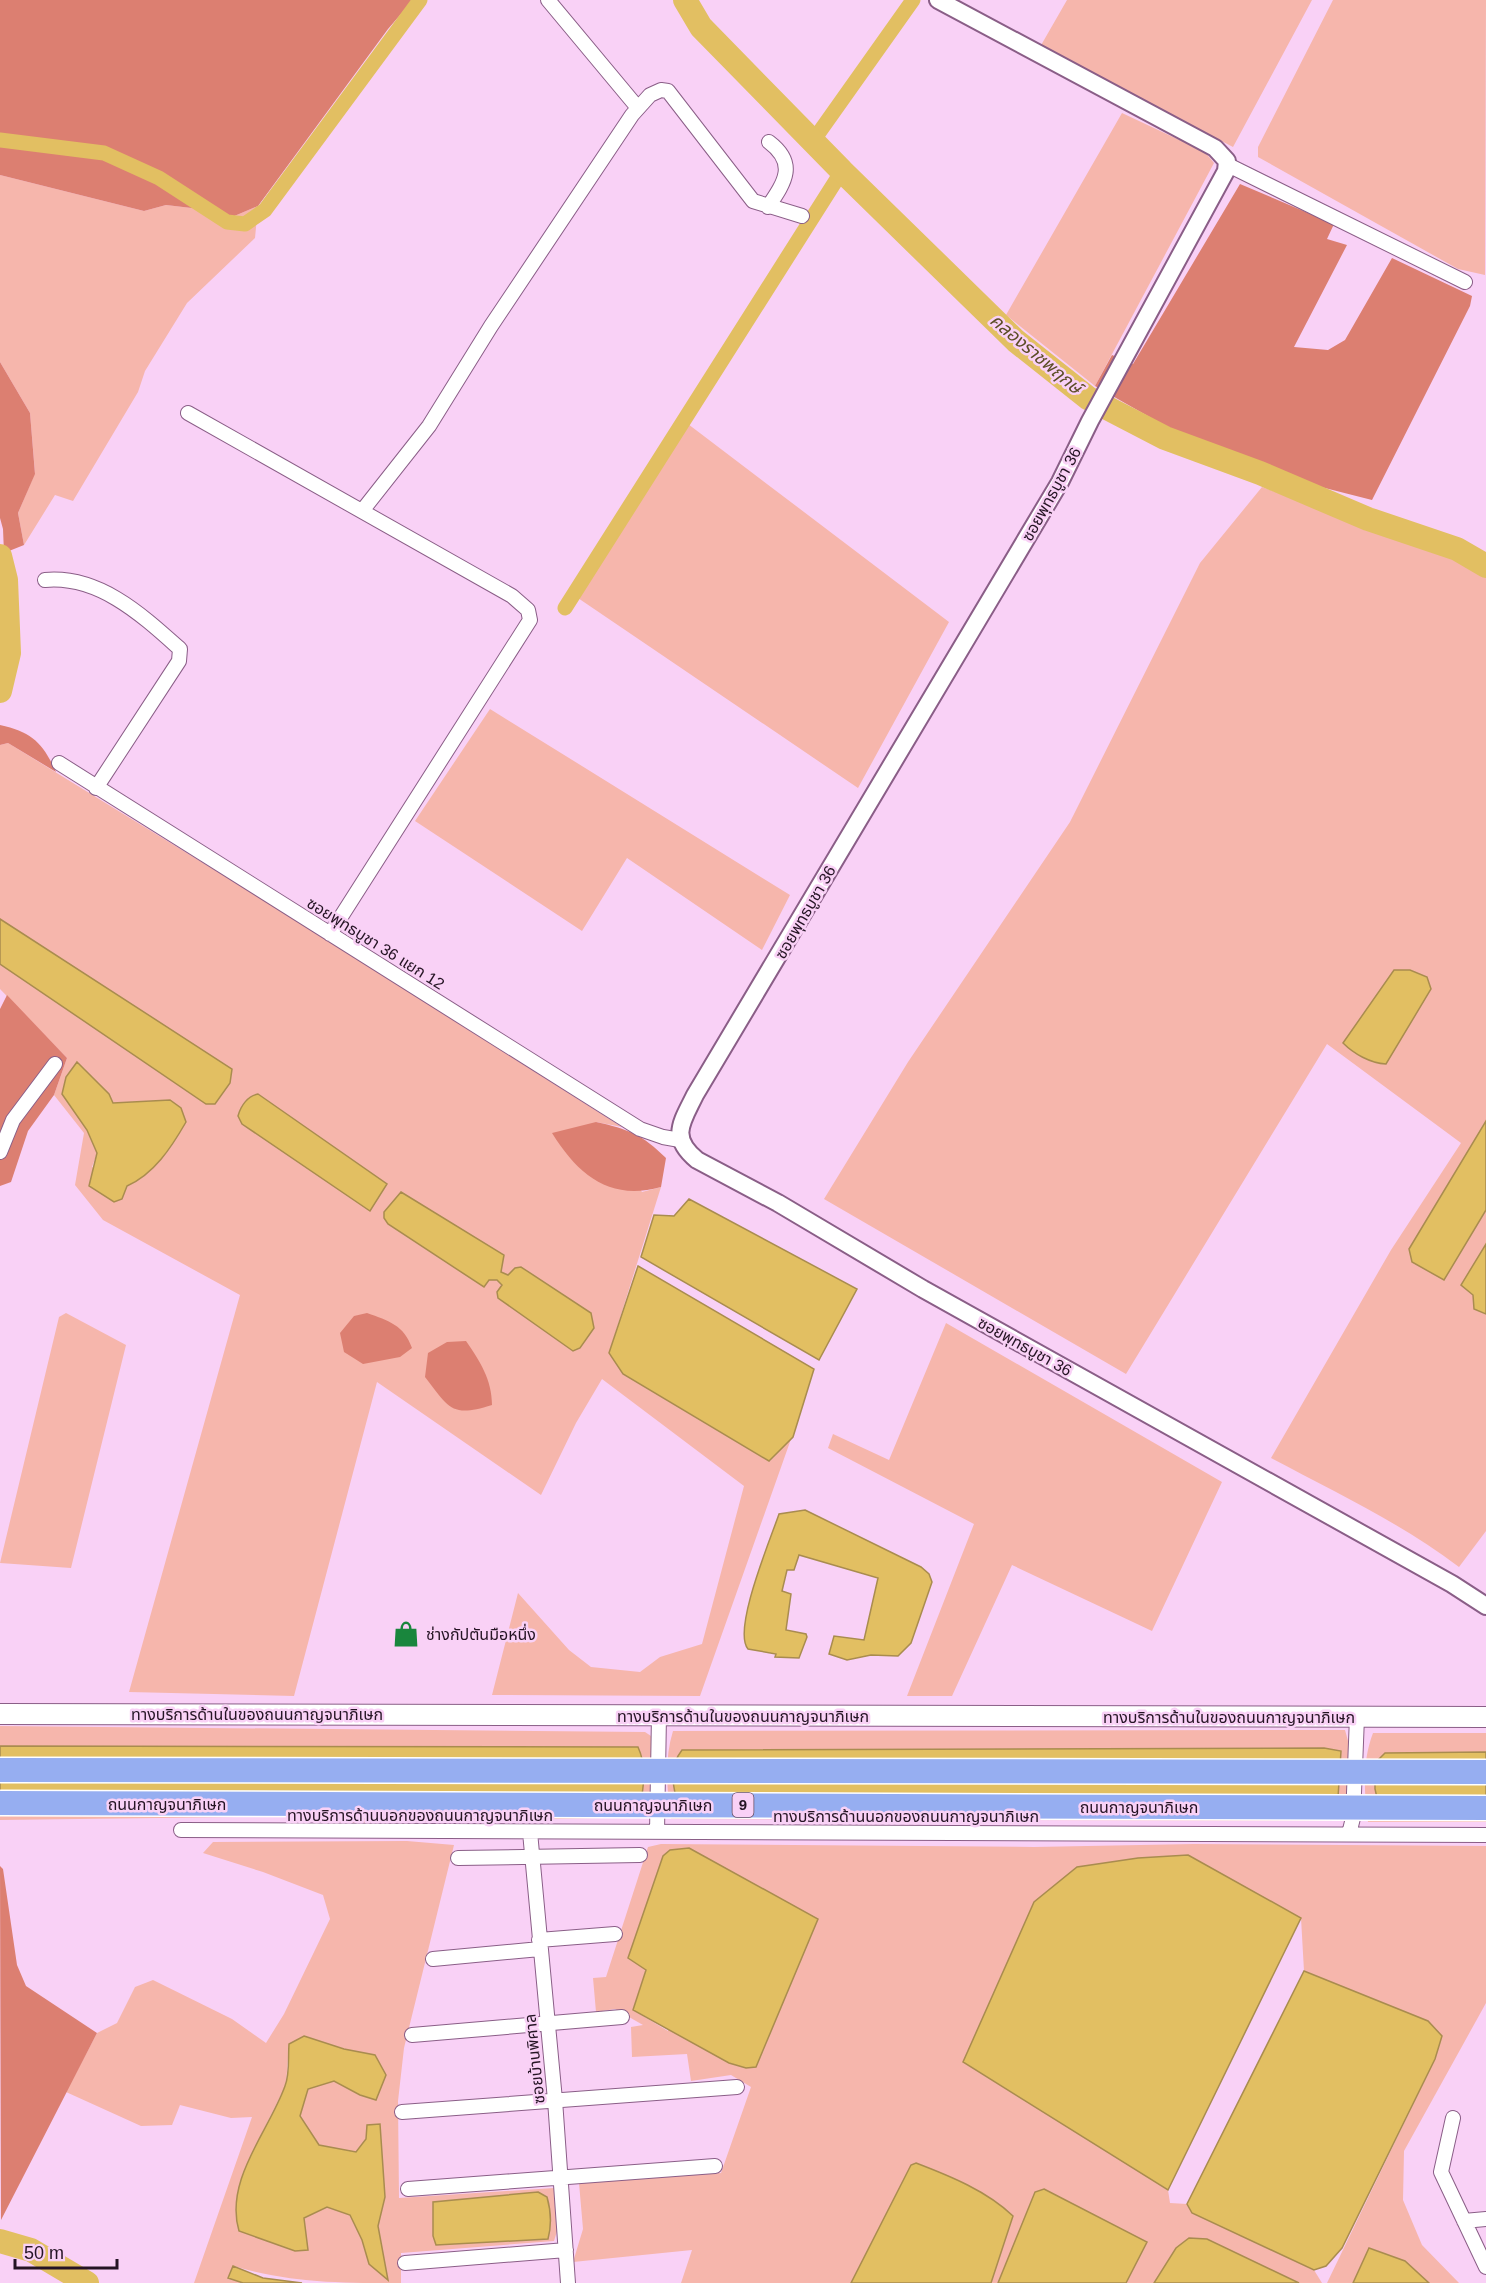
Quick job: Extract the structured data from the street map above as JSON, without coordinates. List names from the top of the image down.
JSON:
{
  "streets": {
    "highway": ["ถนนกาญจนาภิเษก", "9"],
    "main road": ["ทางบริการด้านในของถนนกาญจนาภิเษก"],
    "street": [
      "ซอยพุทธบูชา 36",
      "ซอยพุทธบูชา 36 แยก 12",
      "ทางบริการด้านนอกของถนนกาญจนาภิเษก",
      "ซอยบ้านพิศาล"
    ]
  },
  "crossings": [
    ["ซอยพุทธบูชา 36", "ซอยพุทธบูชา 36 แยก 12"],
    ["ทางบริการด้านนอกของถนนกาญจนาภิเษก", "ซอยบ้านพิศาล"]
  ],
  "water": ["คลองราชพฤกษ์"],
  "places": {
    "shop": ["ช่างกัปตันมือหนึ่ง"]
  },
  "scale_bar": "50 m"
}
